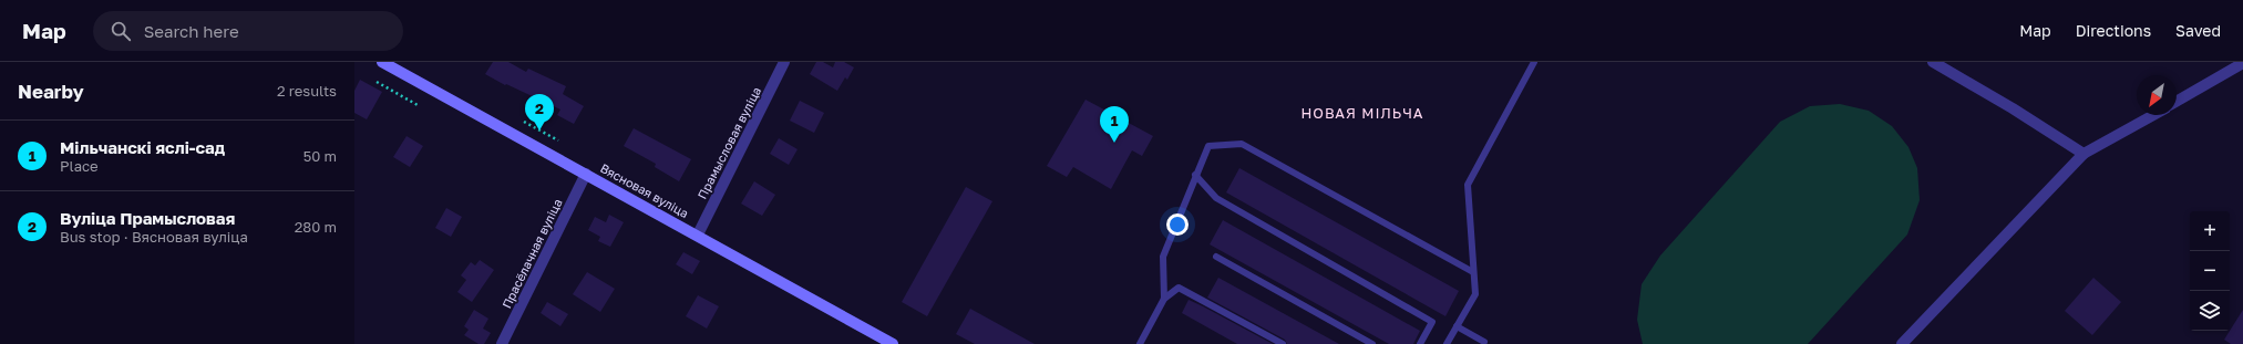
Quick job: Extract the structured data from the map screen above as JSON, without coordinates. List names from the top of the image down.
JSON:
{
  "streets": {
    "street": ["Прамысловая вуліца", "Вясновая вуліца", "Прасёлачная вуліца"]
  },
  "crossings": [
    ["Прамысловая вуліца", "Вясновая вуліца"],
    ["Вясновая вуліца", "Прасёлачная вуліца"]
  ],
  "districts": ["НОВАЯ МІЛЬЧА"],
  "north": "bottom left",
  "page": {
    "header": "Map",
    "search": "Search here",
    "nav": ["Map", "Directions", "Saved"],
    "heading": ["Nearby", "2 results"],
    "pins": ["2", "1"],
    "list": [
      {
        "mark": "1",
        "name": "Мільчанскі яслі-сад",
        "note": "Place",
        "value": "50 m"
      },
      {
        "mark": "2",
        "name": "Вуліца Прамысловая",
        "note": "Bus stop · Вясновая вуліца",
        "value": "280 m"
      }
    ],
    "map_buttons": ["+", "−"]
  }
}
